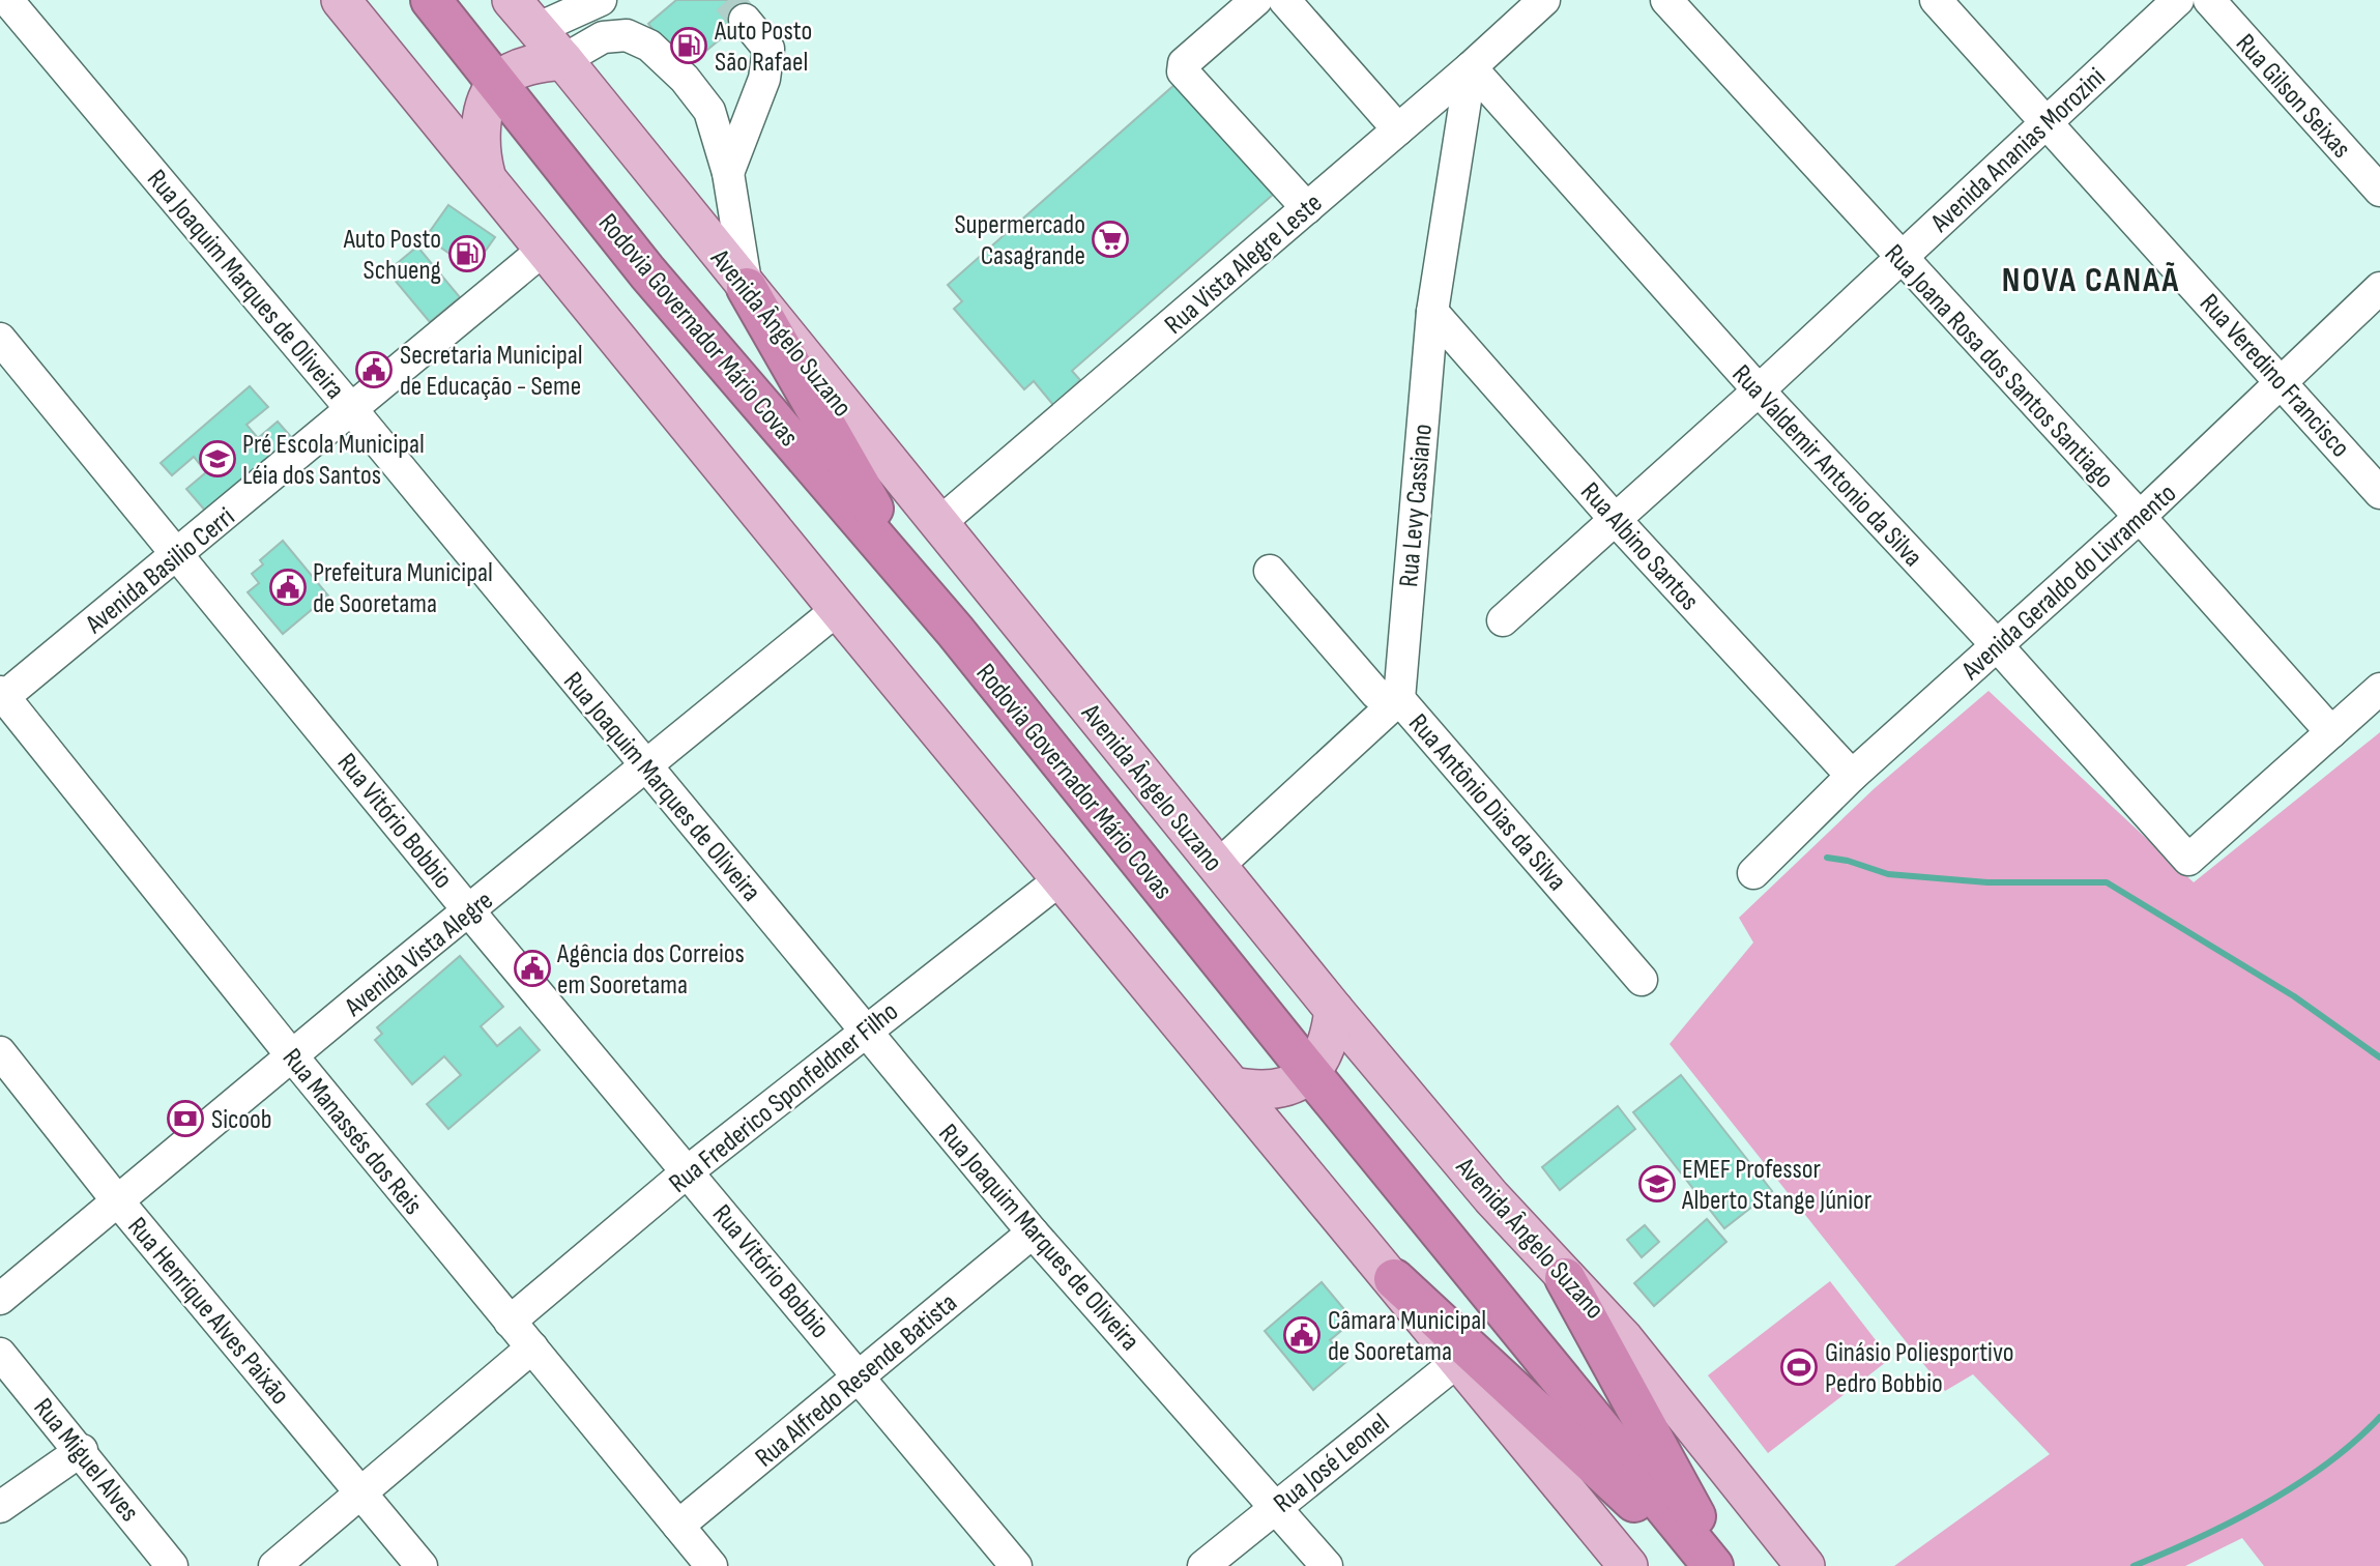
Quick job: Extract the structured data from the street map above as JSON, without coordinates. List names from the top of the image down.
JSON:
{
  "streets": {
    "highway": ["Rodovia Governador Mário Covas"],
    "main road": ["Avenida Ângelo Suzano"],
    "street": [
      "Rua Gilson Seixas",
      "Avenida Ananias Morozini",
      "Rua Vista Alegre Leste",
      "Rua Joaquim Marques de Oliveira",
      "Rua Joana Rosa dos Santos Santiago",
      "Rua Veredino Francisco",
      "Rua Valdemir Antonio da Silva",
      "Rua Levy Cassiano",
      "Rua Albino Santos",
      "Avenida Basilio Cerri",
      "Avenida Geraldo do Livramento",
      "Rua Antônio Dias da Silva",
      "Rua Vitório Bobbio",
      "Avenida Vista Alegre",
      "Rua Frederico Sponfeldner Filho",
      "Rua Manassés dos Reis",
      "Rua Henrique Alves Paixão",
      "Rua Alfredo Resende Batista",
      "Rua Miguel Alves",
      "Rua José Leonel"
    ]
  },
  "crossings": [
    ["Avenida Ananias Morozini", "Rua Joana Rosa dos Santos Santiago"],
    ["Avenida Ananias Morozini", "Rua Veredino Francisco"],
    ["Avenida Ananias Morozini", "Rua Valdemir Antonio da Silva"],
    ["Avenida Ananias Morozini", "Rua Albino Santos"],
    ["Rua Vista Alegre Leste", "Avenida Ângelo Suzano"],
    ["Rua Vista Alegre Leste", "Rua Valdemir Antonio da Silva"],
    ["Rua Vista Alegre Leste", "Rua Levy Cassiano"],
    ["Rua Joaquim Marques de Oliveira", "Avenida Basilio Cerri"],
    ["Rua Joaquim Marques de Oliveira", "Avenida Vista Alegre"],
    ["Rua Joaquim Marques de Oliveira", "Rua Frederico Sponfeldner Filho"],
    ["Rua Joaquim Marques de Oliveira", "Rua Alfredo Resende Batista"],
    ["Rua Joaquim Marques de Oliveira", "Rua José Leonel"],
    ["Rua Joana Rosa dos Santos Santiago", "Rua Valdemir Antonio da Silva"],
    ["Rua Joana Rosa dos Santos Santiago", "Avenida Geraldo do Livramento"],
    ["Rua Veredino Francisco", "Avenida Geraldo do Livramento"],
    ["Rua Valdemir Antonio da Silva", "Rua Levy Cassiano"],
    ["Rua Valdemir Antonio da Silva", "Avenida Geraldo do Livramento"],
    ["Rua Levy Cassiano", "Rua Albino Santos"],
    ["Rua Levy Cassiano", "Rua Antônio Dias da Silva"],
    ["Rua Albino Santos", "Avenida Geraldo do Livramento"],
    ["Avenida Basilio Cerri", "Rua Vitório Bobbio"],
    ["Avenida Basilio Cerri", "Rua Manassés dos Reis"],
    ["Rua Vitório Bobbio", "Avenida Vista Alegre"],
    ["Rua Vitório Bobbio", "Rua Frederico Sponfeldner Filho"],
    ["Rua Vitório Bobbio", "Rua Alfredo Resende Batista"],
    ["Avenida Vista Alegre", "Rua Manassés dos Reis"],
    ["Avenida Vista Alegre", "Rua Henrique Alves Paixão"],
    ["Rua Frederico Sponfeldner Filho", "Rua Manassés dos Reis"],
    ["Rua Manassés dos Reis", "Rua Alfredo Resende Batista"]
  ],
  "districts": ["NOVA CANAÃ"],
  "places": {
    "fuel station": ["Auto Posto São Rafael", "Auto Posto Schueng"],
    "supermarket": ["Supermercado Casagrande"],
    "public building": [
      "Secretaria Municipal de Educação - Seme",
      "Prefeitura Municipal de Sooretama",
      "Agência dos Correios em Sooretama",
      "Câmara Municipal de Sooretama"
    ],
    "school or university": ["Pré Escola Municipal Léia dos Santos", "EMEF Professor Alberto Stange Júnior"],
    "bank": ["Sicoob"],
    "sports": ["Ginásio Poliesportivo Pedro Bobbio"]
  }
}
